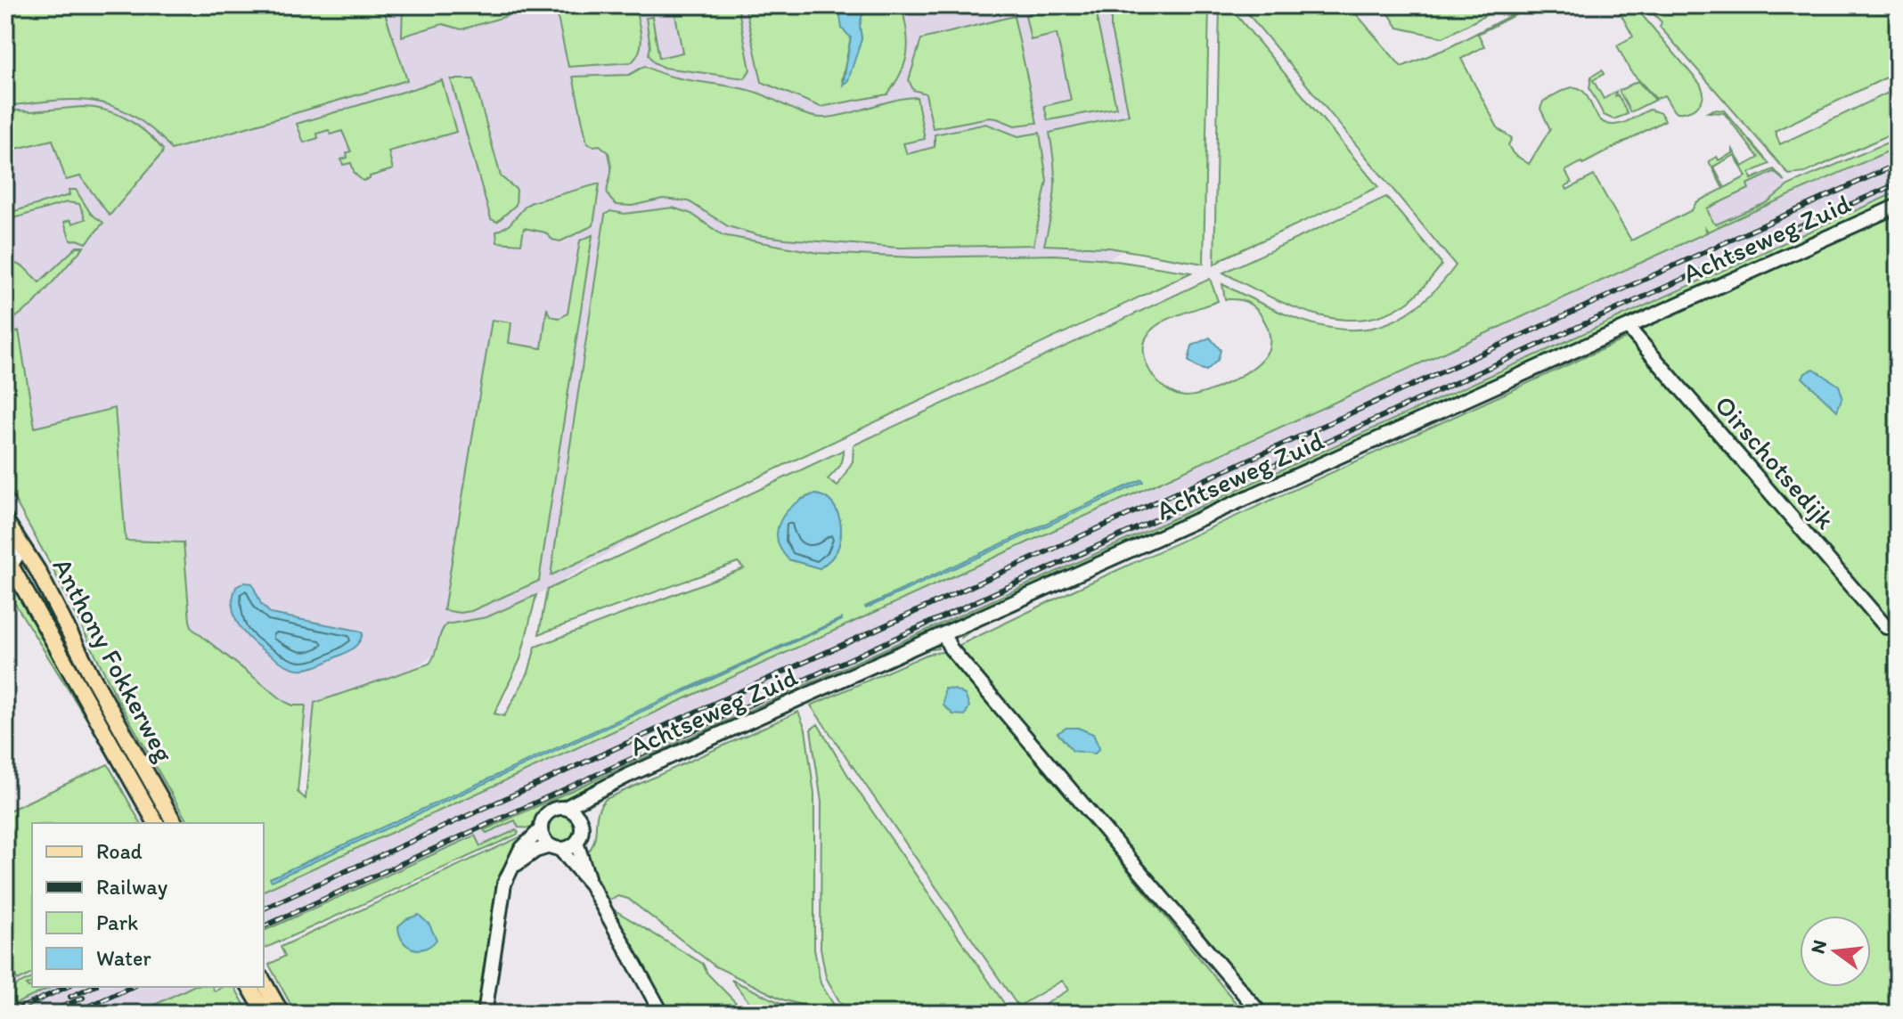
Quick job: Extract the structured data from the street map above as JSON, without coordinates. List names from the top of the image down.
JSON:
{
  "streets": {
    "main road": ["Anthony Fokkerweg"],
    "street": ["Achtseweg Zuid", "Oirschotsedijk"]
  },
  "crossings": [
    ["Achtseweg Zuid", "Oirschotsedijk"]
  ],
  "legend": [
    "Road",
    "Railway",
    "Park",
    "Water"
  ],
  "north": "left"
}
